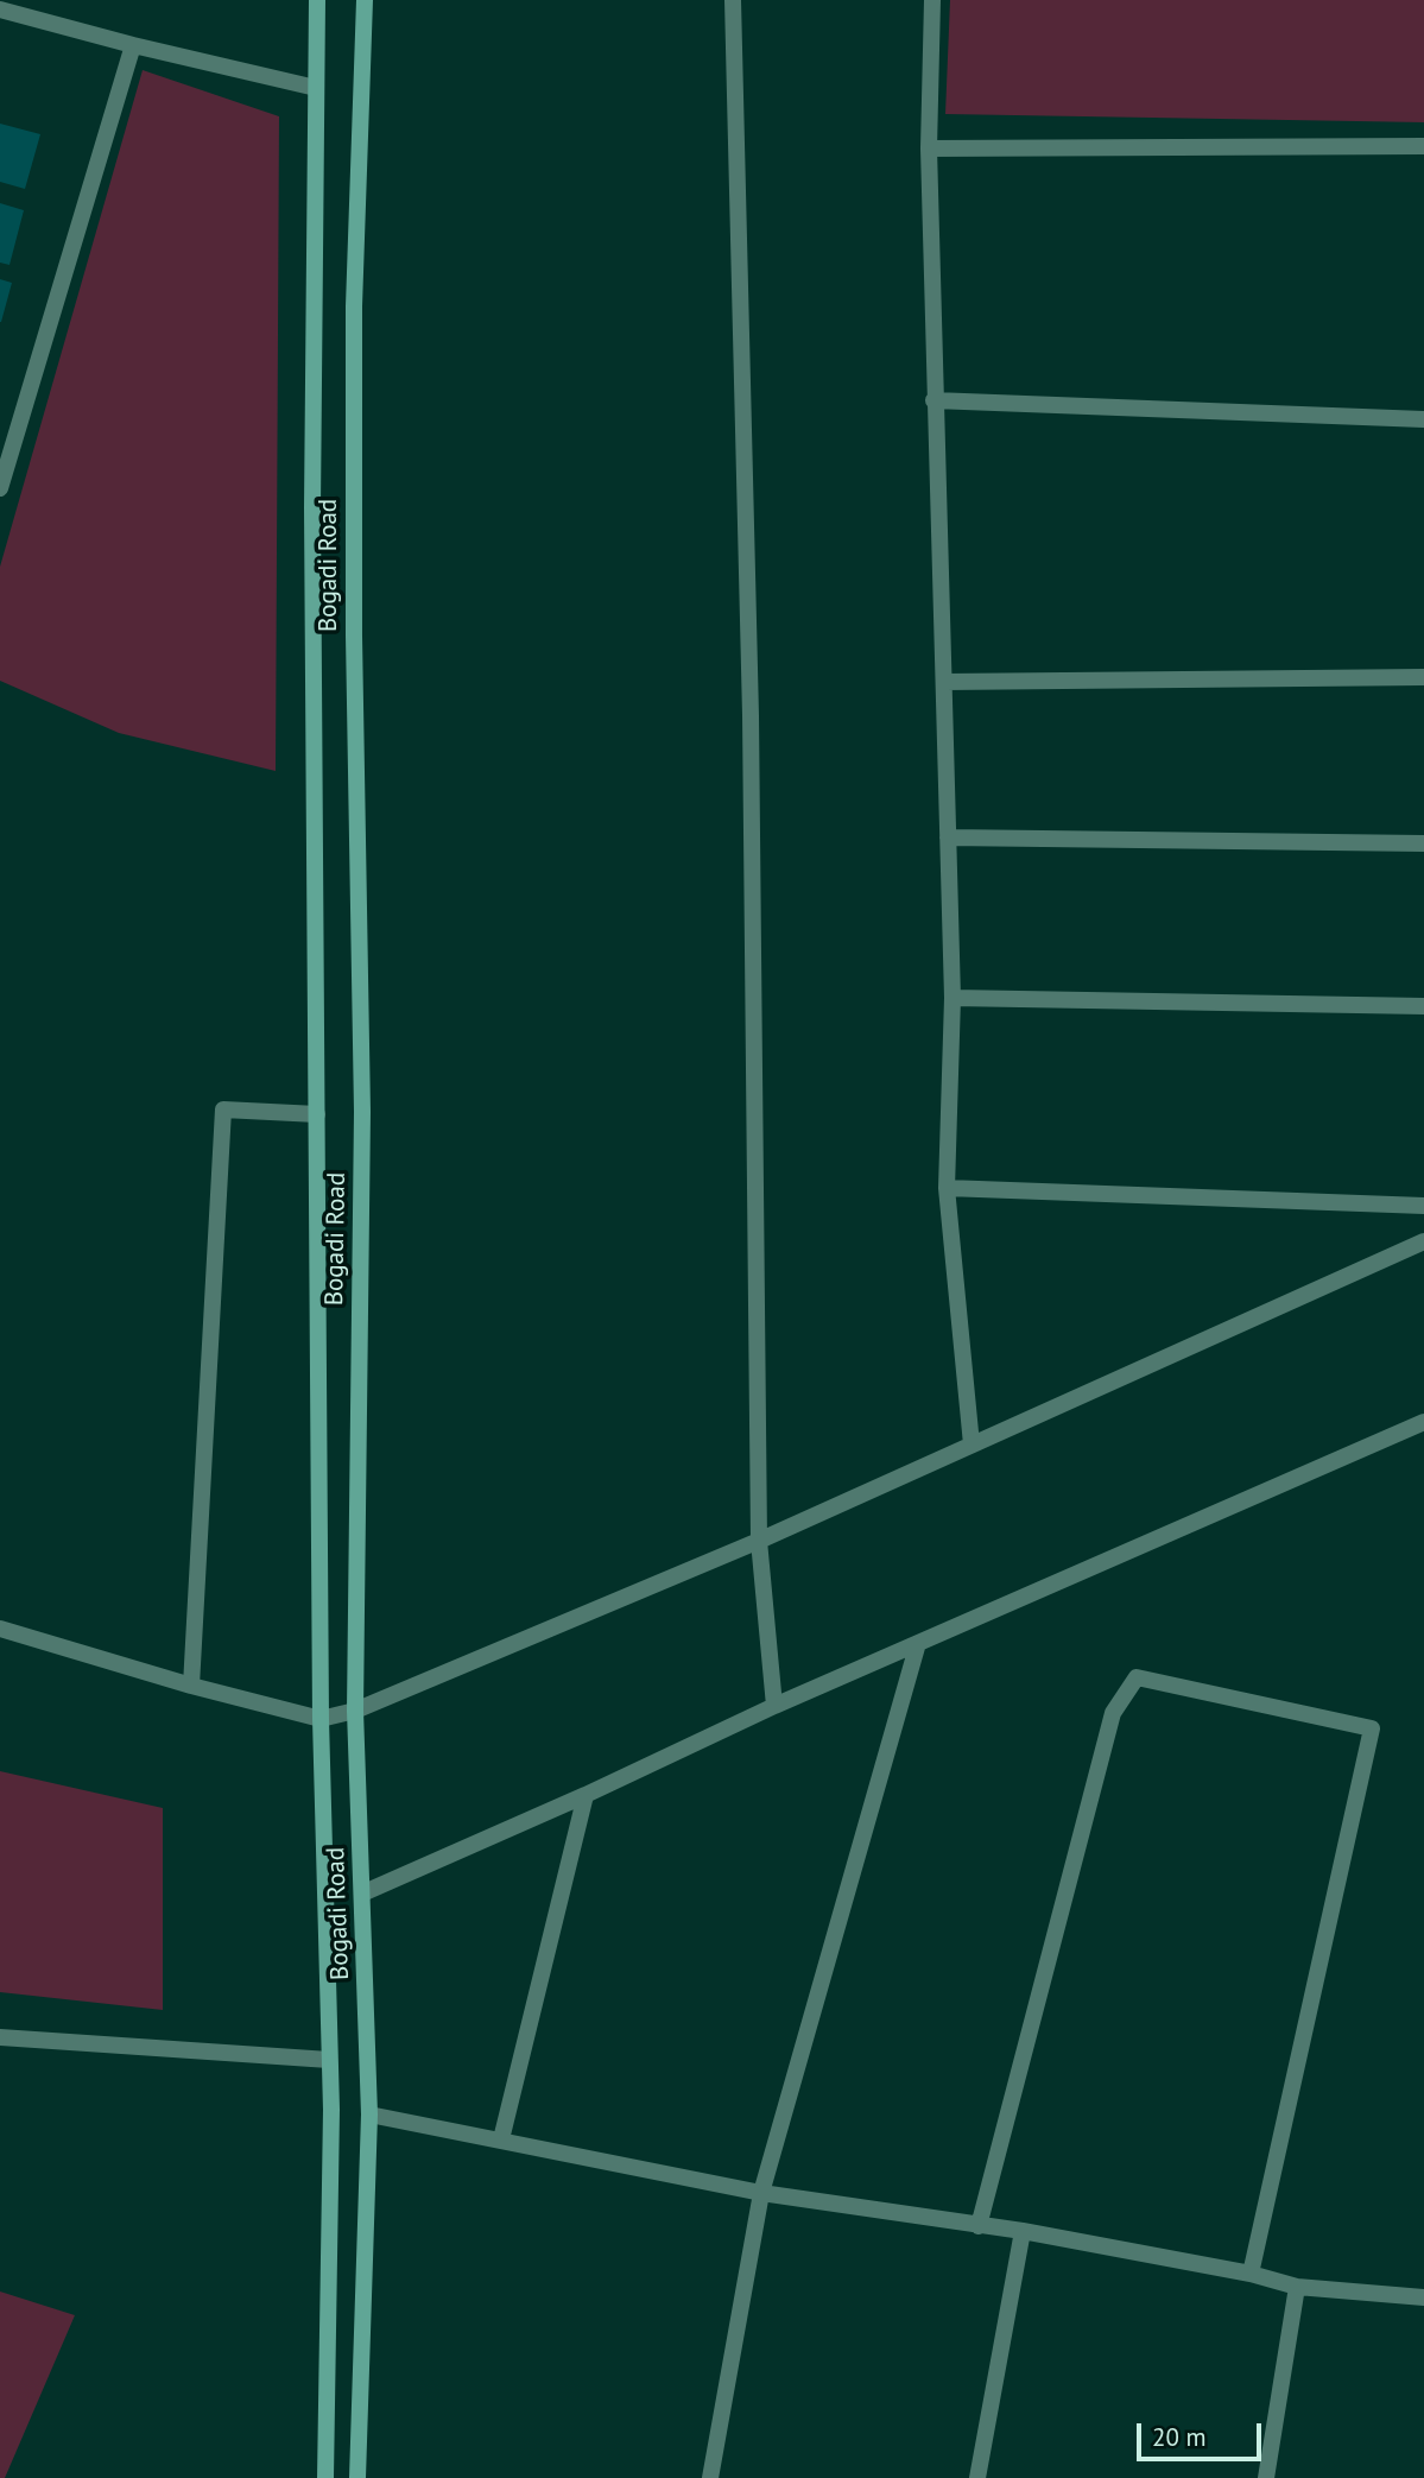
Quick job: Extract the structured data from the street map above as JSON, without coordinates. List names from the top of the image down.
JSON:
{
  "streets": {
    "main road": ["Bogadi Road"]
  },
  "scale_bar": "20 m"
}
